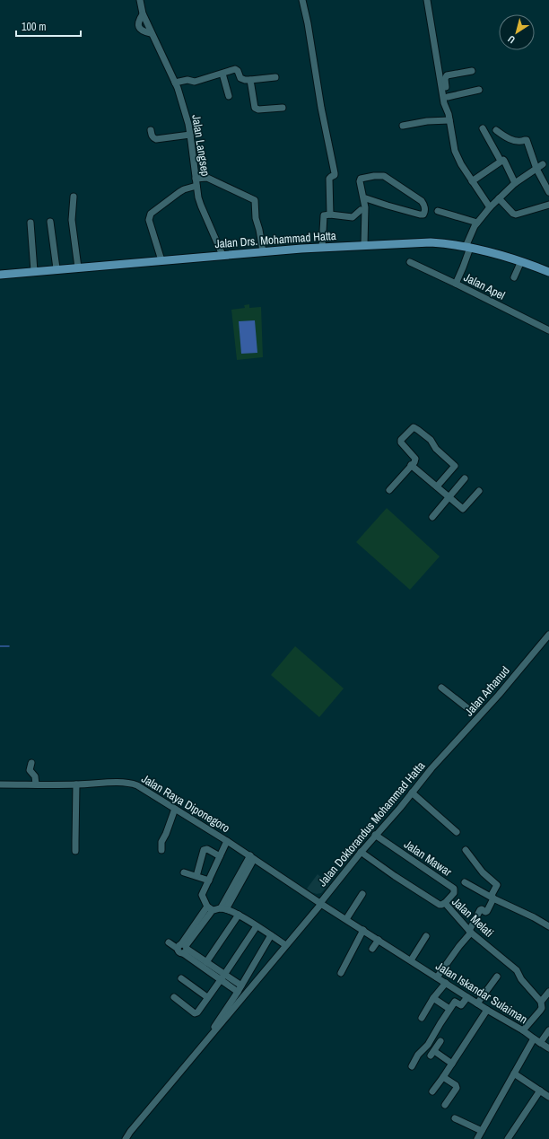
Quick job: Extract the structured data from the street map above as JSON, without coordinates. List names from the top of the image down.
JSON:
{
  "streets": {
    "main road": ["Jalan Drs. Mohammad Hatta"],
    "street": [
      "Jalan Langsep",
      "Jalan Apel",
      "Jalan Arhanud",
      "Jalan Raya Diponegoro",
      "Jalan Doktorandus Mohammad Hatta",
      "Jalan Mawar",
      "Jalan Melati",
      "Jalan Iskandar Sulaiman"
    ]
  },
  "crossings": [
    ["Jalan Langsep", "Jalan Drs. Mohammad Hatta"],
    ["Jalan Arhanud", "Jalan Doktorandus Mohammad Hatta"],
    ["Jalan Raya Diponegoro", "Jalan Doktorandus Mohammad Hatta"],
    ["Jalan Raya Diponegoro", "Jalan Iskandar Sulaiman"],
    ["Jalan Doktorandus Mohammad Hatta", "Jalan Mawar"],
    ["Jalan Doktorandus Mohammad Hatta", "Jalan Melati"],
    ["Jalan Doktorandus Mohammad Hatta", "Jalan Iskandar Sulaiman"],
    ["Jalan Mawar", "Jalan Melati"]
  ],
  "scale_bar": "100 m",
  "north": "bottom left"
}
